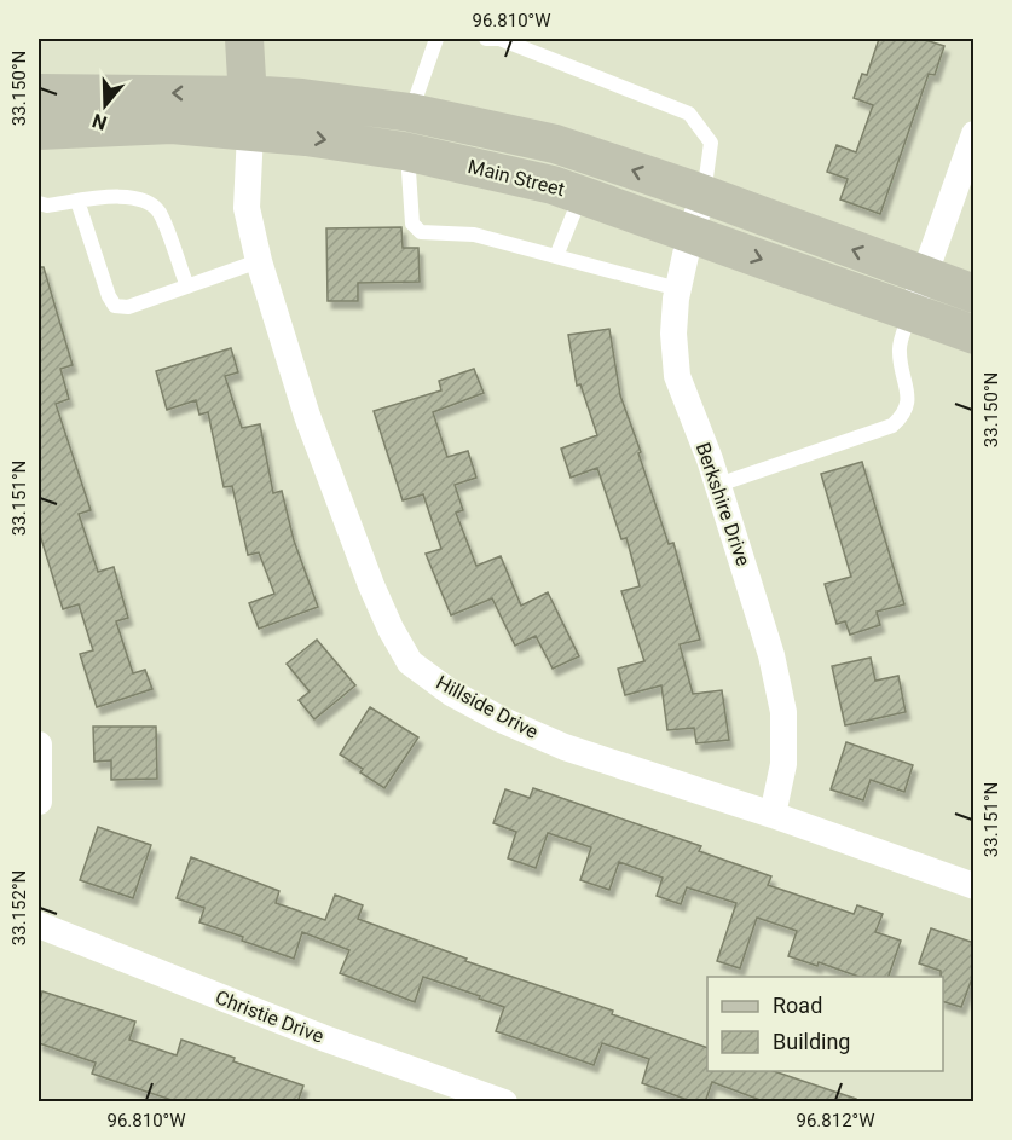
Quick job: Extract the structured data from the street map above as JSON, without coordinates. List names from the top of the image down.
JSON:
{
  "streets": {
    "main road": ["Main Street"],
    "street": ["Berkshire Drive", "Hillside Drive", "Christie Drive"]
  },
  "crossings": [
    ["Main Street", "Berkshire Drive"],
    ["Main Street", "Hillside Drive"],
    ["Berkshire Drive", "Hillside Drive"]
  ],
  "legend": ["Road", "Building"],
  "north": "bottom",
  "coordinates": [
    "96.810°W",
    "33.150°N",
    "33.151°N",
    "33.152°N",
    "96.812°W"
  ]
}
